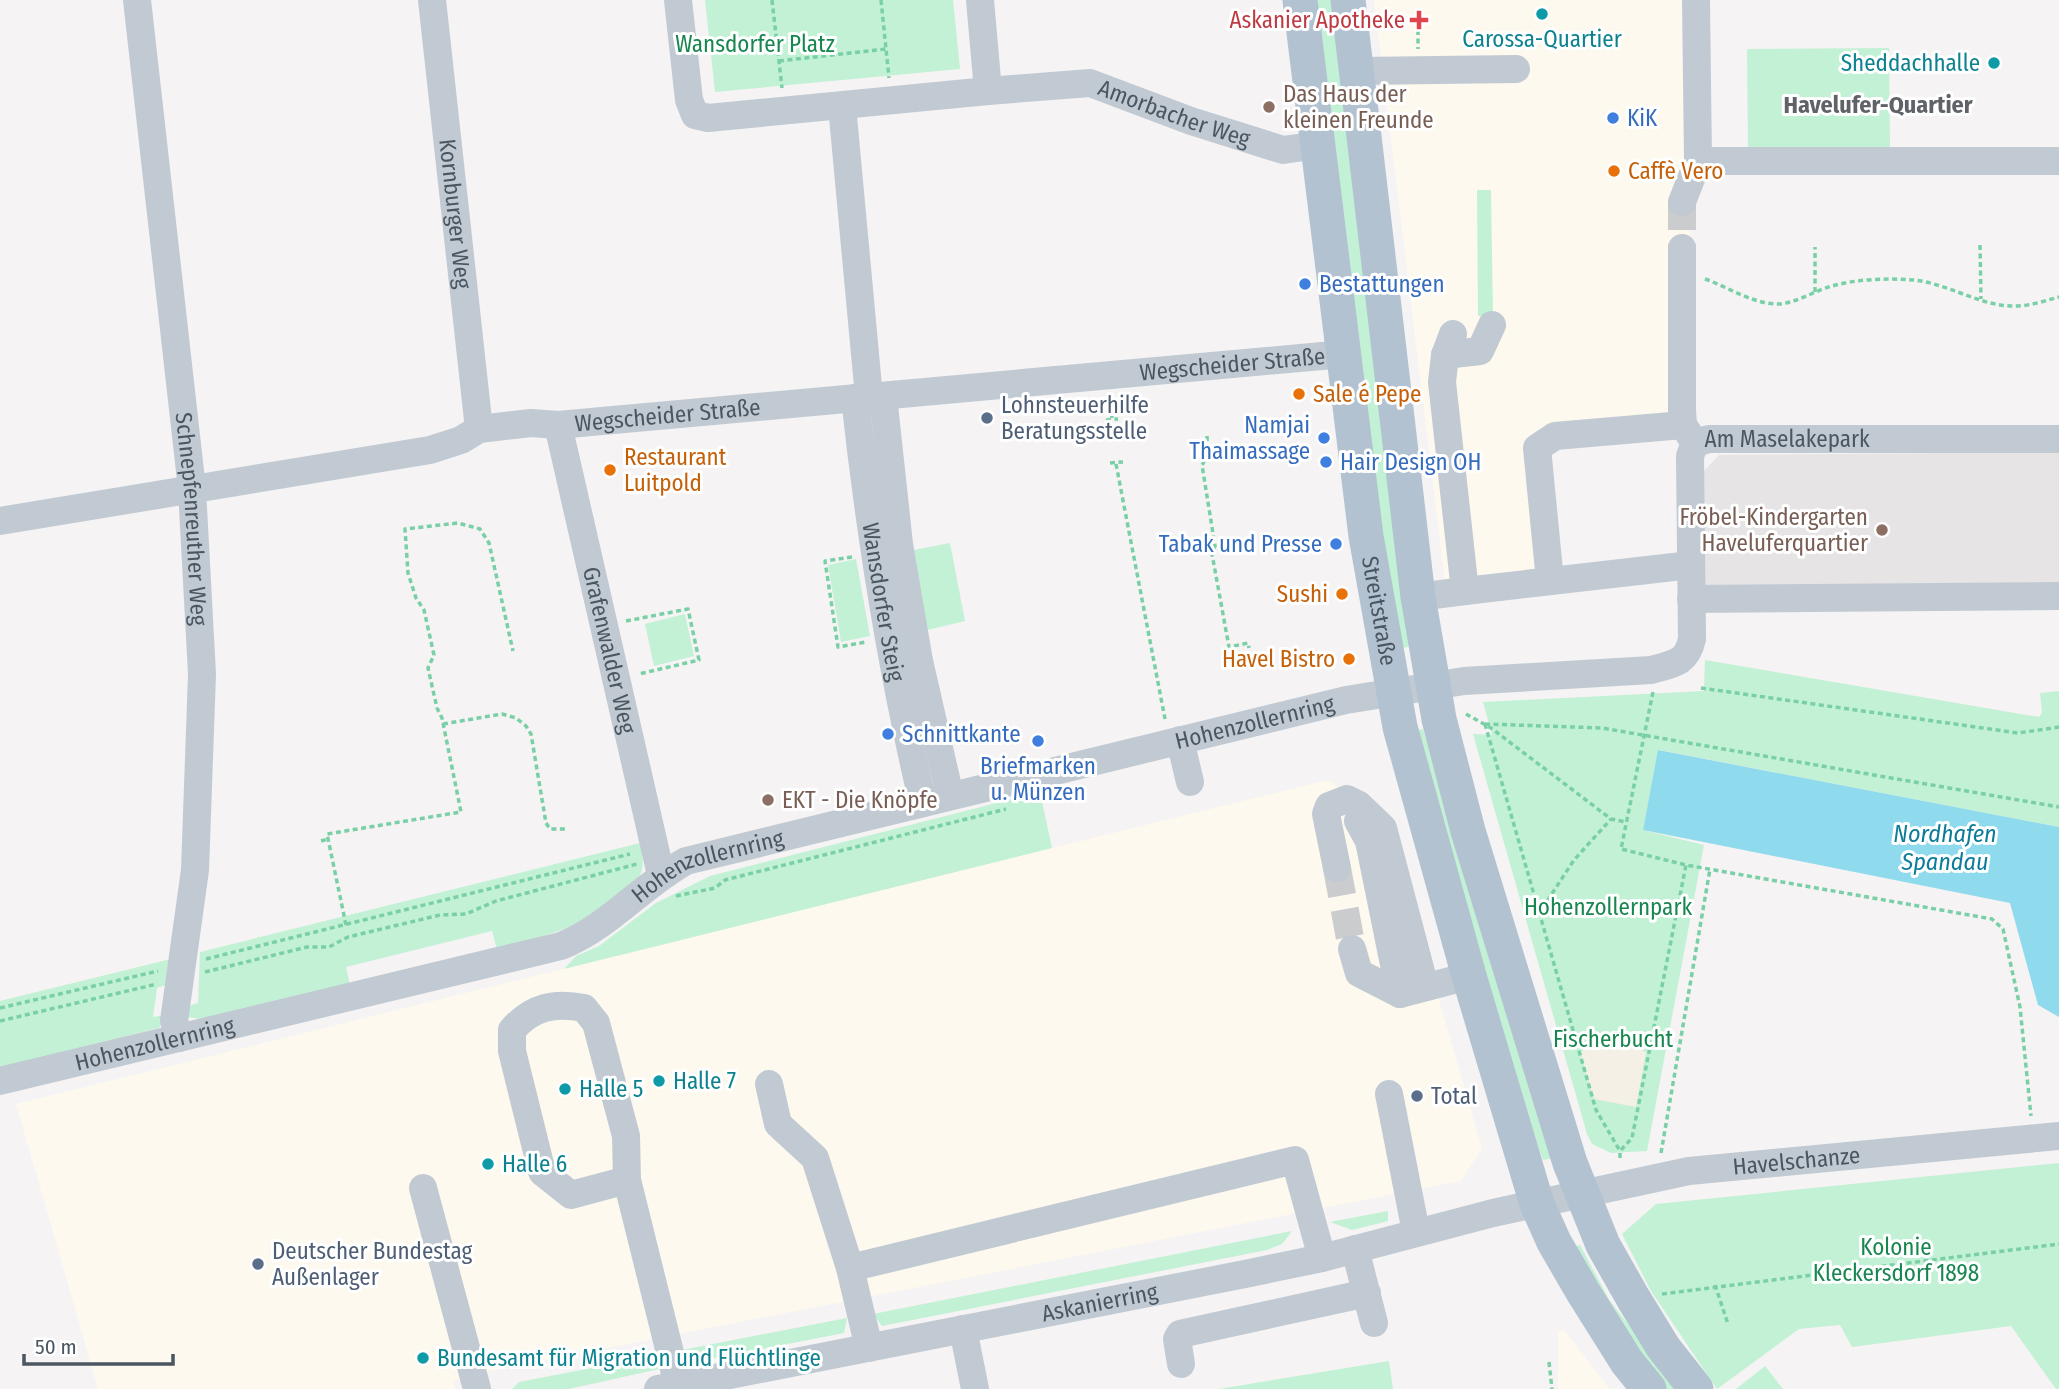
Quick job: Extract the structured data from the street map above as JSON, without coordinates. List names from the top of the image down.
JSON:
{
  "streets": {
    "main road": ["Streitstraße"],
    "street": [
      "Amorbacher Weg",
      "Kornburger Weg",
      "Wegscheider Straße",
      "Am Maselakepark",
      "Schnepfenreuther Weg",
      "Wansdorfer Steig",
      "Grafenwalder Weg",
      "Hohenzollernring",
      "Havelschanze",
      "Askanierring"
    ]
  },
  "crossings": [
    ["Amorbacher Weg", "Streitstraße"],
    ["Kornburger Weg", "Wegscheider Straße"],
    ["Wegscheider Straße", "Schnepfenreuther Weg"],
    ["Wegscheider Straße", "Wansdorfer Steig"],
    ["Wegscheider Straße", "Streitstraße"],
    ["Wegscheider Straße", "Grafenwalder Weg"],
    ["Am Maselakepark", "Streitstraße"],
    ["Am Maselakepark", "Hohenzollernring"],
    ["Schnepfenreuther Weg", "Hohenzollernring"],
    ["Wansdorfer Steig", "Hohenzollernring"],
    ["Streitstraße", "Hohenzollernring"],
    ["Streitstraße", "Havelschanze"],
    ["Streitstraße", "Askanierring"],
    ["Grafenwalder Weg", "Hohenzollernring"],
    ["Havelschanze", "Askanierring"]
  ],
  "districts": ["Havelufer-Quartier"],
  "water": ["Nordhafen Spandau"],
  "parks": [
    "Wansdorfer Platz",
    "Hohenzollernpark",
    "Fischerbucht",
    "Kolonie Kleckersdorf 1898"
  ],
  "places": {
    "other": [
      "Carossa-Quartier",
      "Sheddachhalle",
      "Das Haus der kleinen Freunde",
      "KiK",
      "Caffè Vero",
      "Bestattungen",
      "Sale é Pepe",
      "Lohnsteuerhilfe Beratungsstelle",
      "Namjai Thaimassage",
      "Hair Design OH",
      "Restaurant Luitpold",
      "Fröbel-Kindergarten Haveluferquartier",
      "Tabak und Presse",
      "Sushi",
      "Havel Bistro",
      "Schnittkante",
      "Briefmarken u. Münzen",
      "EKT - Die Knöpfe",
      "Halle 7",
      "Halle 5",
      "Total",
      "Halle 6",
      "Deutscher Bundestag Außenlager",
      "Bundesamt für Migration und Flüchtlinge"
    ],
    "health": ["Askanier Apotheke"]
  },
  "scale_bar": "50 m"
}
